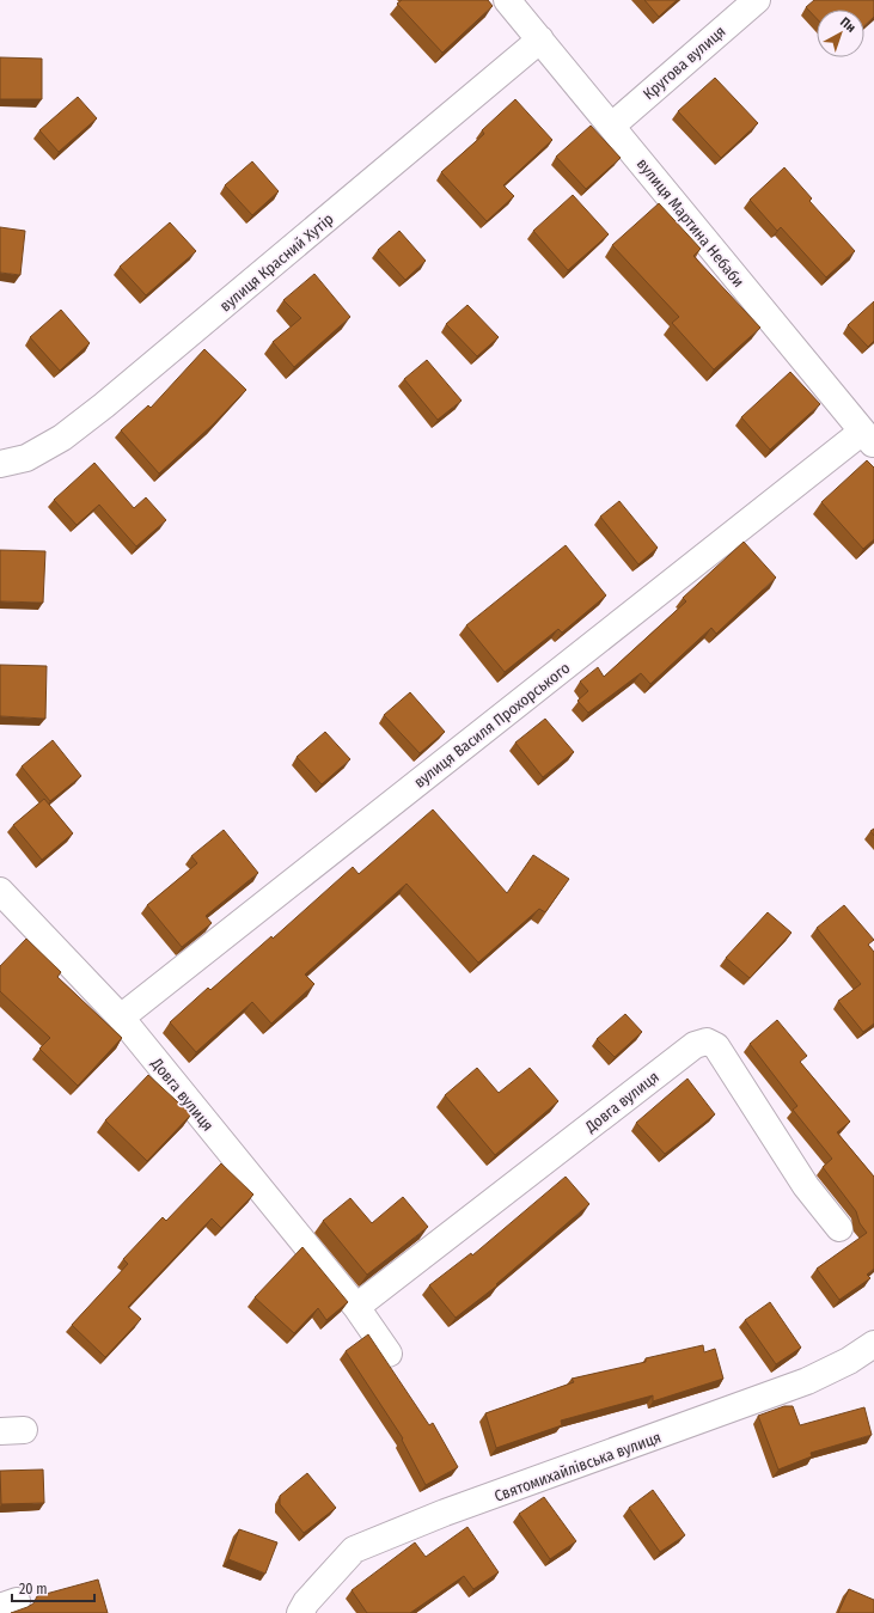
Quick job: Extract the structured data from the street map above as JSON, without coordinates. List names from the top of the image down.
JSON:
{
  "streets": {
    "street": [
      "Кругова вулиця",
      "вулиця Мартина Небаби",
      "вулиця Красний Хутір",
      "вулиця Василя Прохорського",
      "Довга вулиця",
      "Святомихайлівська вулиця"
    ]
  },
  "crossings": [
    ["Кругова вулиця", "вулиця Мартина Небаби"],
    ["вулиця Мартина Небаби", "вулиця Красний Хутір"],
    ["вулиця Мартина Небаби", "вулиця Василя Прохорського"],
    ["вулиця Василя Прохорського", "Довга вулиця"]
  ],
  "scale_bar": "20 m",
  "north": "top right"
}
